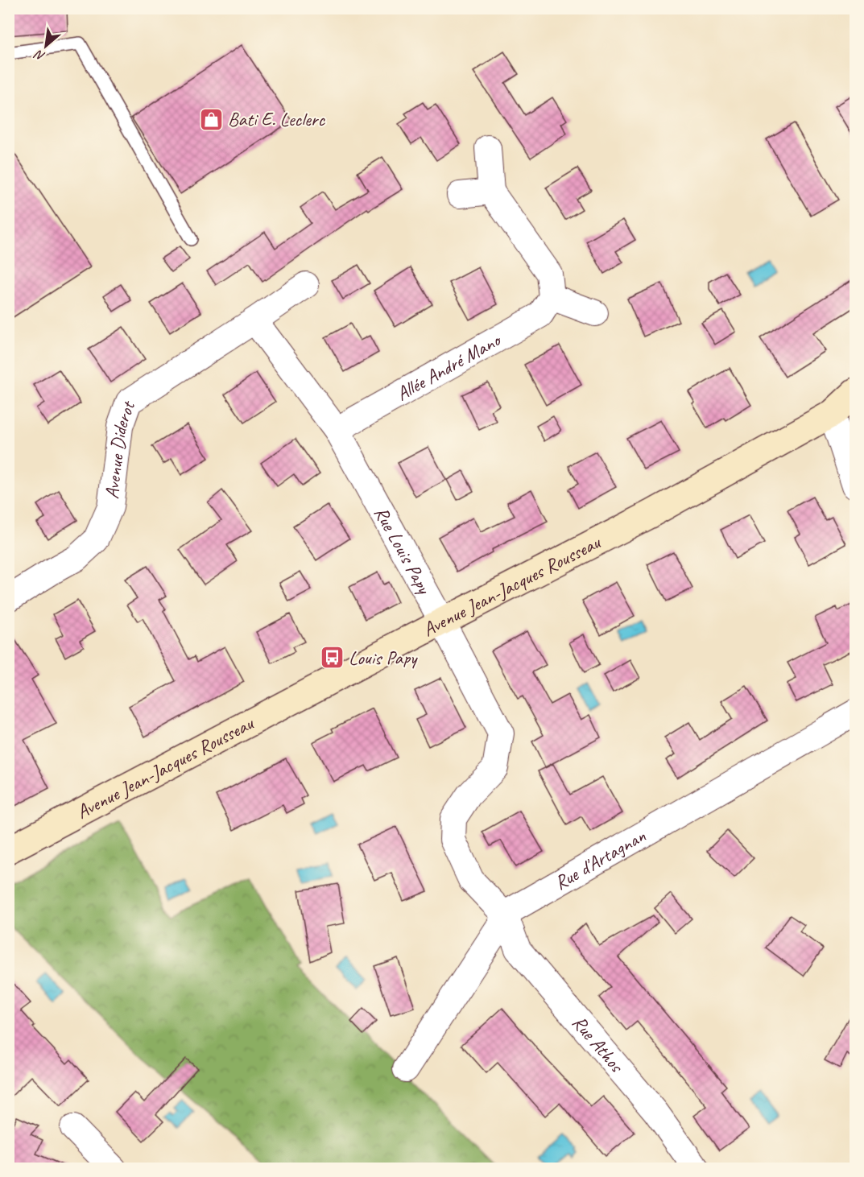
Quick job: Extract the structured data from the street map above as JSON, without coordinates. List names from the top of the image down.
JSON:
{
  "streets": {
    "street": [
      "Allée André Mano",
      "Avenue Diderot",
      "Rue Louis Papy",
      "Avenue Jean-Jacques Rousseau",
      "Rue d'Artagnan",
      "Rue Athos"
    ]
  },
  "crossings": [
    ["Allée André Mano", "Rue Louis Papy"],
    ["Avenue Diderot", "Rue Louis Papy"],
    ["Rue Louis Papy", "Avenue Jean-Jacques Rousseau"],
    ["Rue Louis Papy", "Rue d'Artagnan"],
    ["Rue Louis Papy", "Rue Athos"],
    ["Rue d'Artagnan", "Rue Athos"]
  ],
  "places": {
    "shop": ["Bati E. Leclerc"],
    "bus stop": ["Louis Papy"]
  },
  "north": "bottom left"
}
